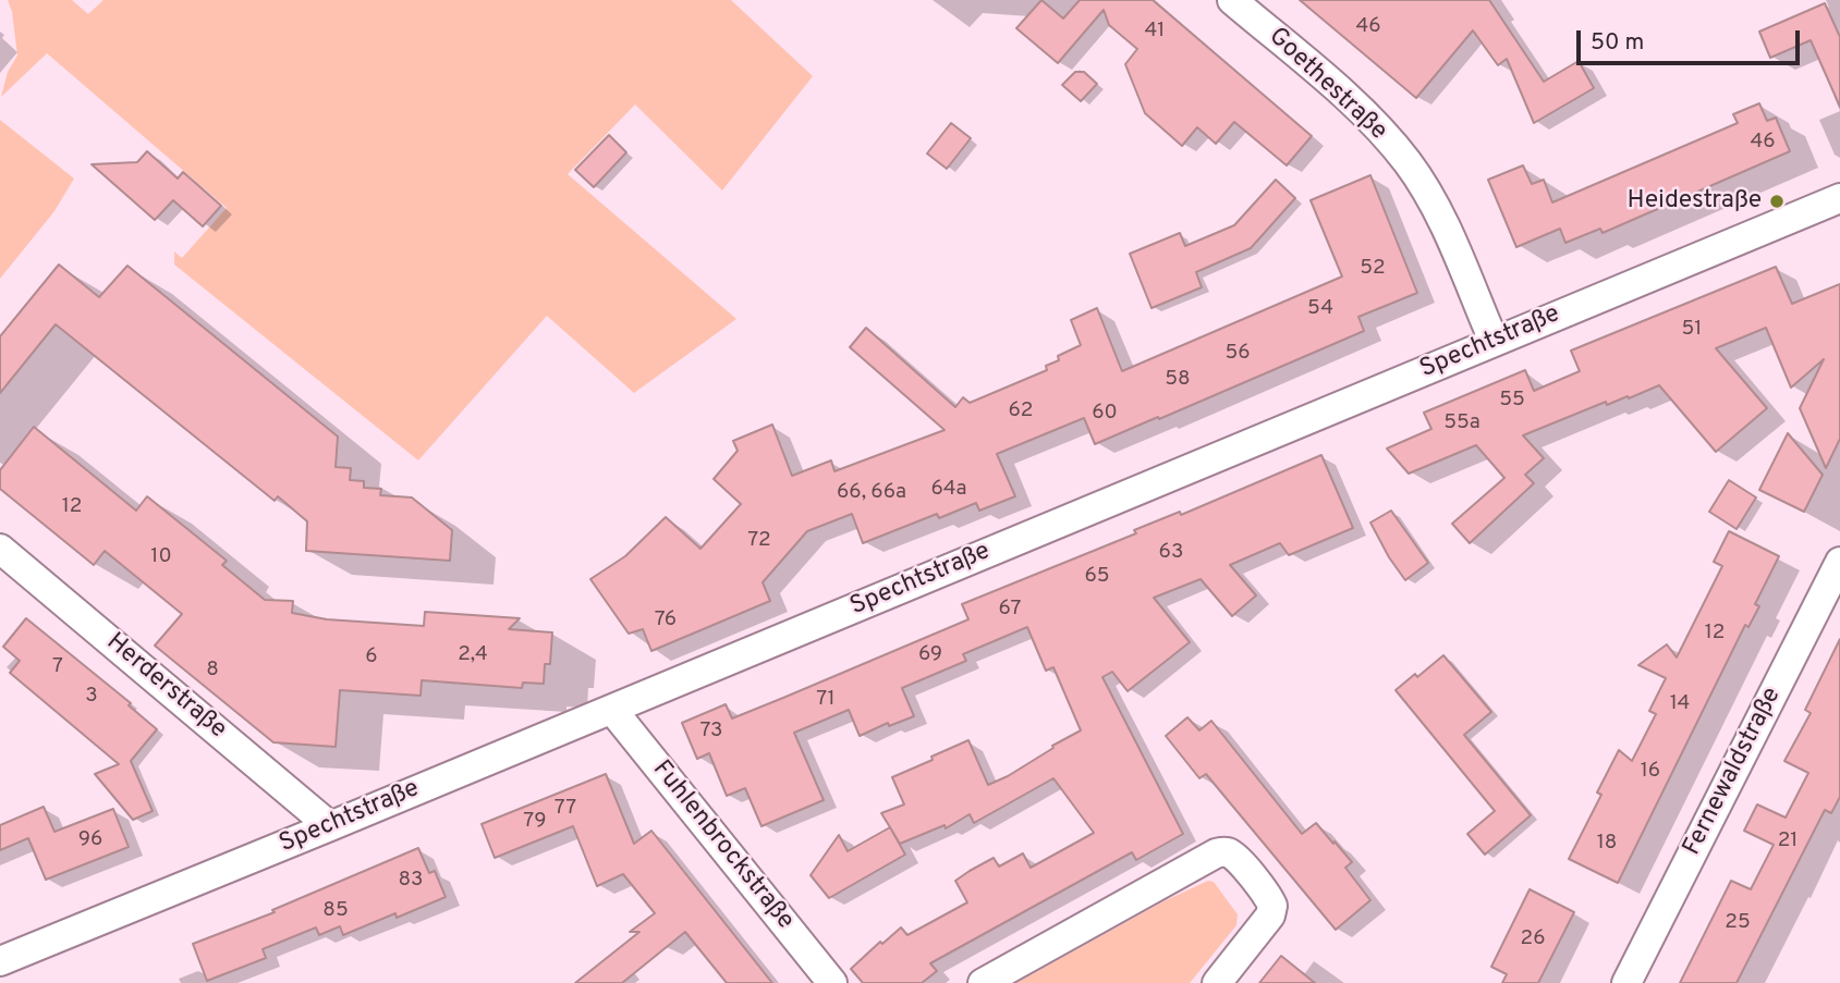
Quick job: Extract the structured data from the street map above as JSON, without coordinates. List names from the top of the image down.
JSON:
{
  "streets": {
    "street": [
      "Goethestraße",
      "Spechtstraße",
      "Herderstraße",
      "Fernewaldstraße",
      "Fuhlenbrockstraße"
    ]
  },
  "crossings": [
    ["Goethestraße", "Spechtstraße"],
    ["Spechtstraße", "Herderstraße"],
    ["Spechtstraße", "Fuhlenbrockstraße"]
  ],
  "places": ["Heidestraße"],
  "house_numbers": [
    "46",
    "41",
    "46",
    "52",
    "54",
    "51",
    "56",
    "58",
    "55",
    "62",
    "60",
    "55a",
    "64a",
    "66, 66a",
    "12",
    "72",
    "63",
    "10",
    "65",
    "67",
    "76",
    "12",
    "2,4",
    "69",
    "6",
    "7",
    "8",
    "3",
    "71",
    "14",
    "73",
    "16",
    "77",
    "79",
    "96",
    "21",
    "18",
    "83",
    "85",
    "25",
    "26"
  ],
  "scale_bar": "50 m"
}
